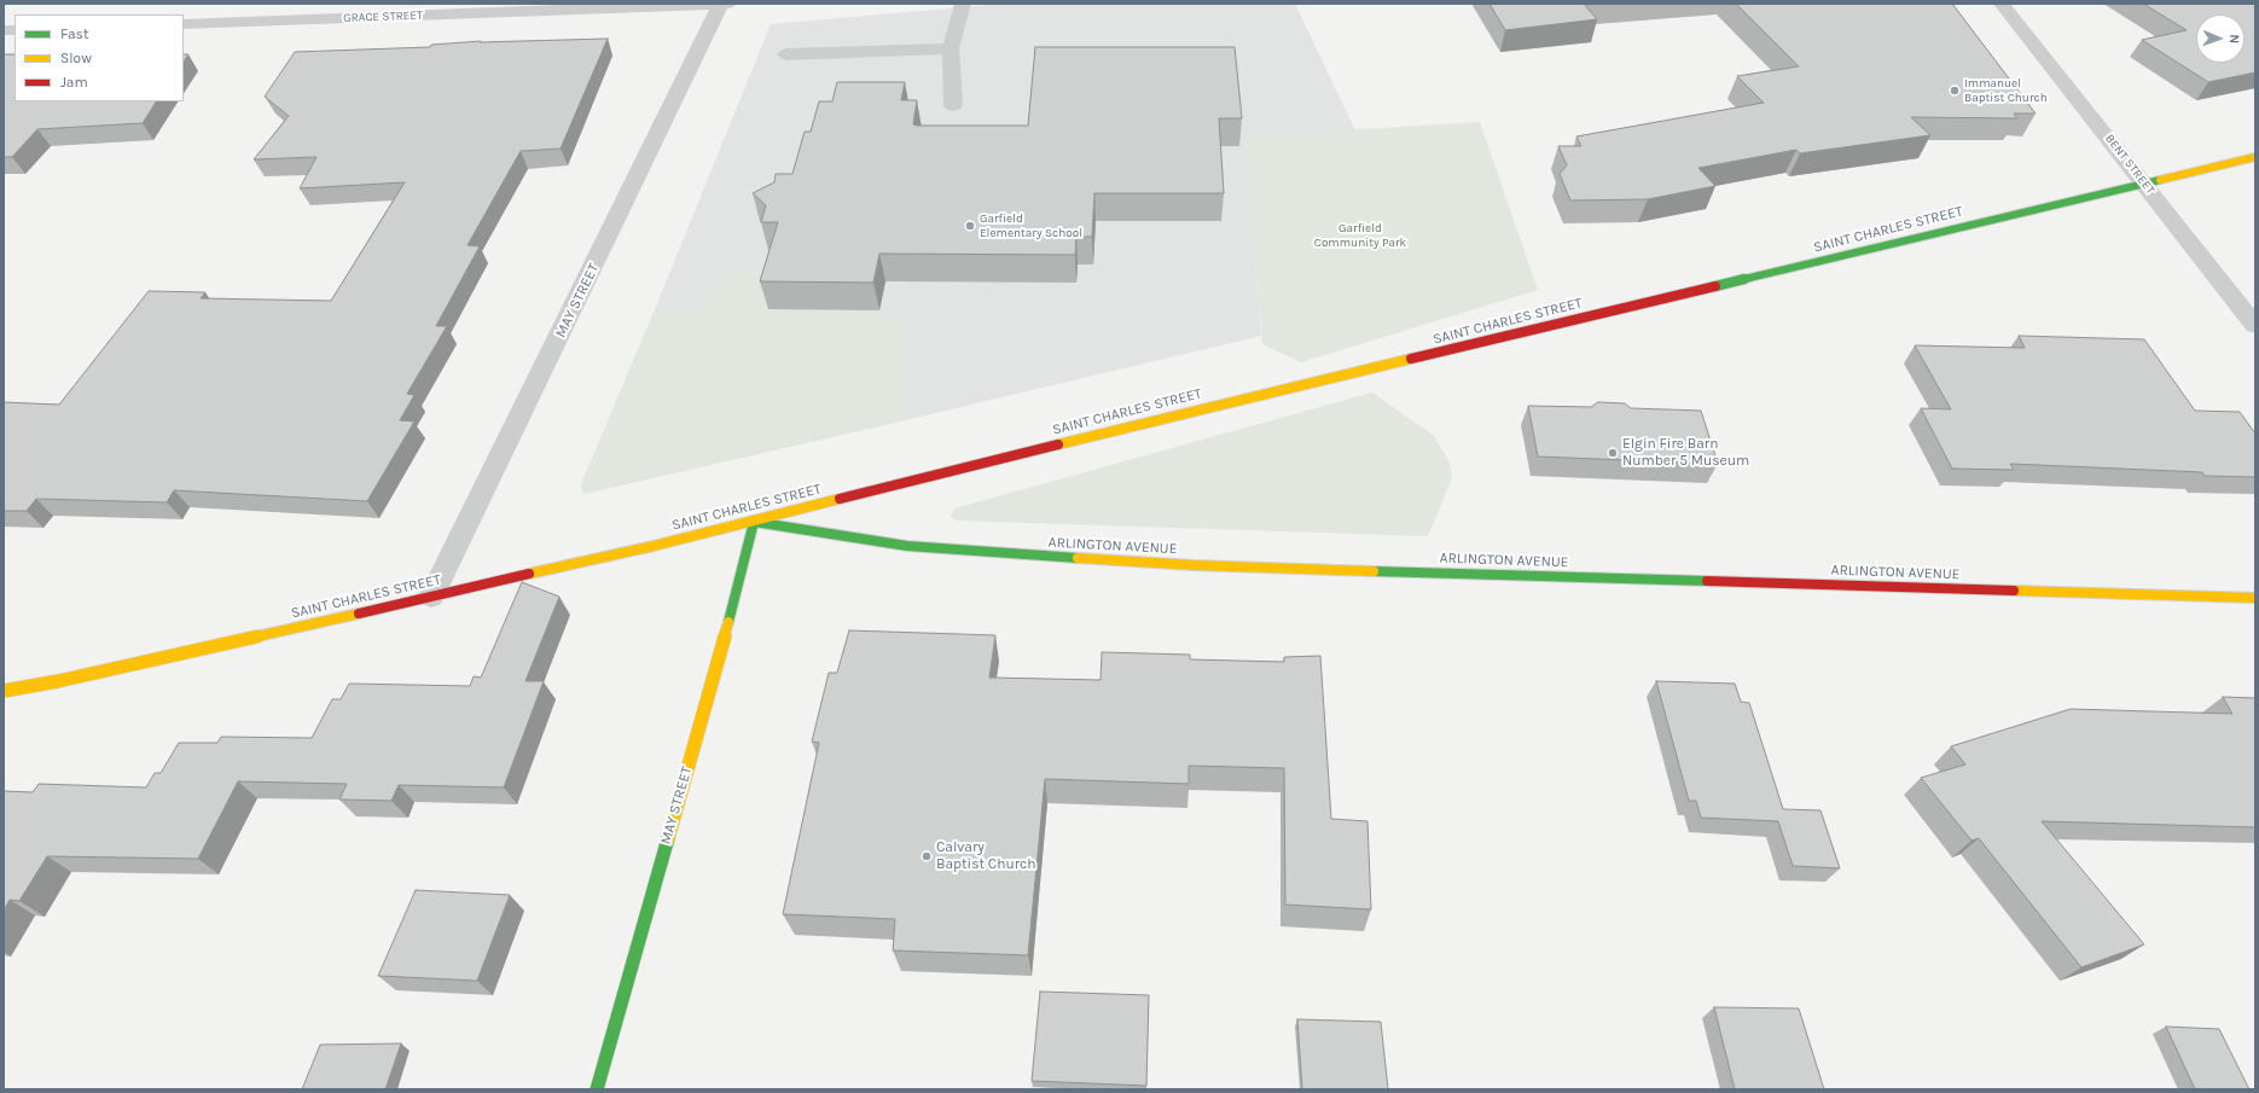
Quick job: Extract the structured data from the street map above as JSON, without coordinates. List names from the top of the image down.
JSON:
{
  "streets": {
    "street": [
      "GRACE STREET",
      "BENT STREET",
      "SAINT CHARLES STREET",
      "MAY STREET",
      "ARLINGTON AVENUE"
    ]
  },
  "crossings": [
    ["GRACE STREET", "MAY STREET"],
    ["BENT STREET", "SAINT CHARLES STREET"],
    ["SAINT CHARLES STREET", "MAY STREET"],
    ["SAINT CHARLES STREET", "ARLINGTON AVENUE"],
    ["MAY STREET", "ARLINGTON AVENUE"]
  ],
  "parks": ["Garfield Community Park"],
  "places": [
    "Immanuel Baptist Church",
    "Garfield Elementary School",
    "Elgin Fire Barn Number 5 Museum",
    "Calvary Baptist Church"
  ],
  "legend": ["Fast", "Slow", "Jam"],
  "north": "right"
}
